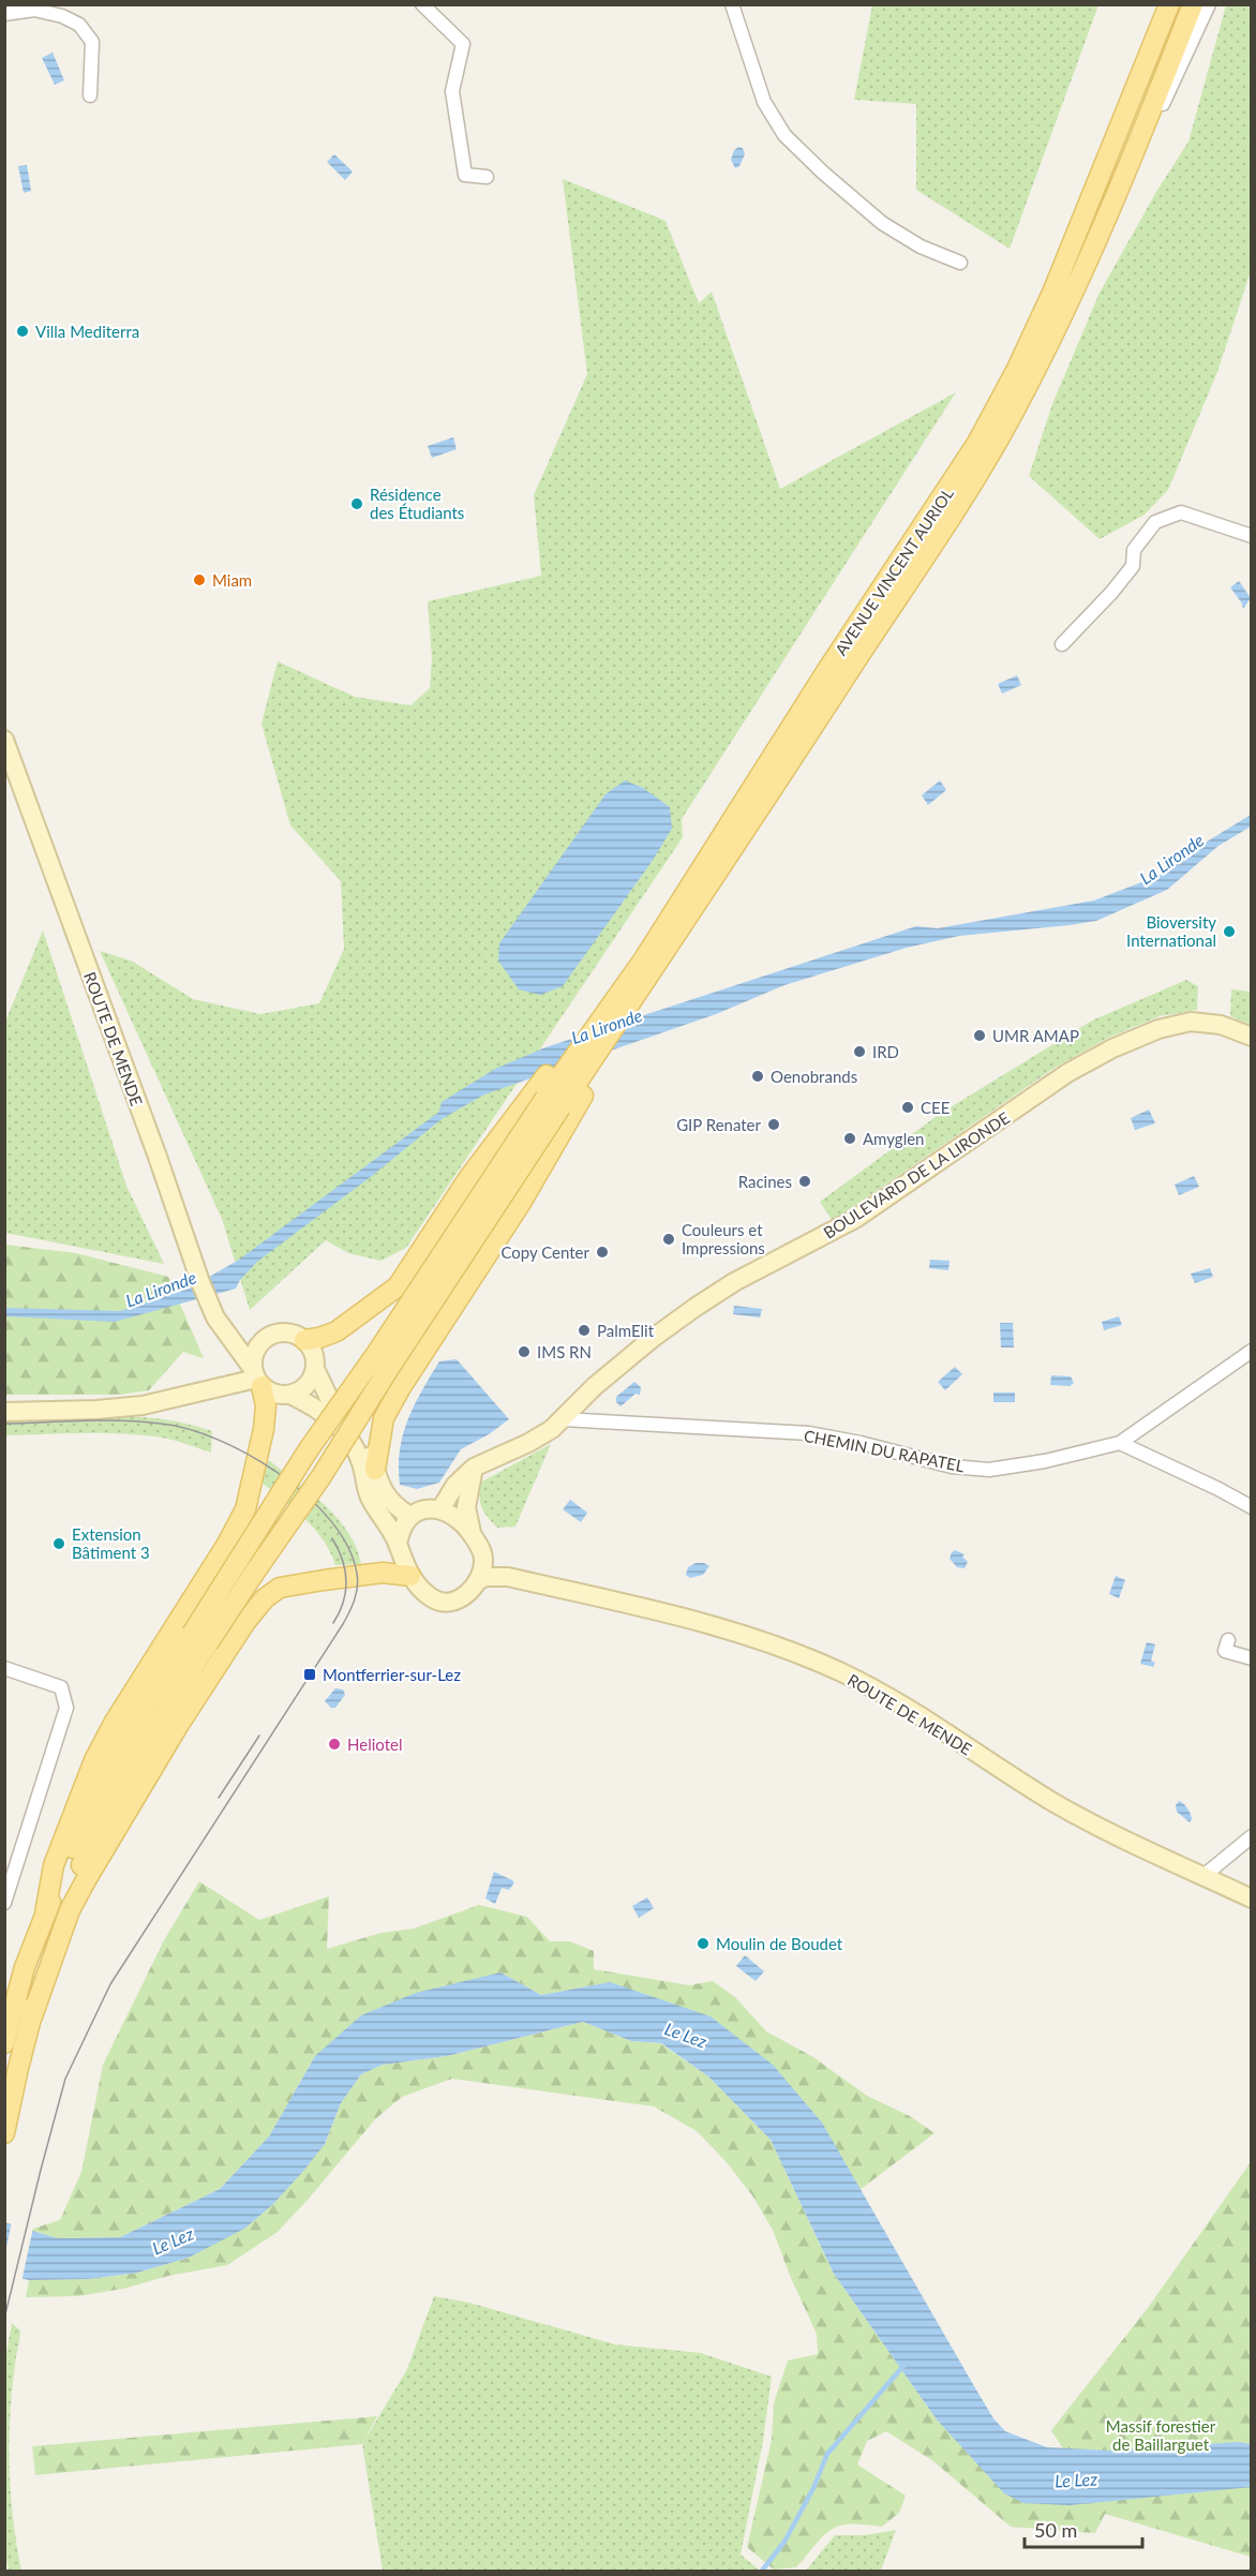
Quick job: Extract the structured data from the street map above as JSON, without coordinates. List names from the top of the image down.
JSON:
{
  "streets": {
    "main road": ["AVENUE VINCENT AURIOL"],
    "street": ["ROUTE DE MENDE", "BOULEVARD DE LA LIRONDE", "CHEMIN DU RAPATEL"]
  },
  "crossings": [
    ["BOULEVARD DE LA LIRONDE", "CHEMIN DU RAPATEL"]
  ],
  "water": ["La Lironde", "Le Lez"],
  "parks": ["Massif forestier de Baillarguet"],
  "places": {
    "other": [
      "Villa Mediterra",
      "Résidence des Étudiants",
      "Miam",
      "Bioversity International",
      "UMR AMAP",
      "IRD",
      "Oenobrands",
      "CEE",
      "GIP Renater",
      "Amyglen",
      "Racines",
      "Couleurs et Impressions",
      "Copy Center",
      "PalmElit",
      "IMS RN",
      "Extension Bâtiment 3",
      "Heliotel",
      "Moulin de Boudet"
    ],
    "transit": ["Montferrier-sur-Lez"]
  },
  "scale_bar": "50 m"
}
